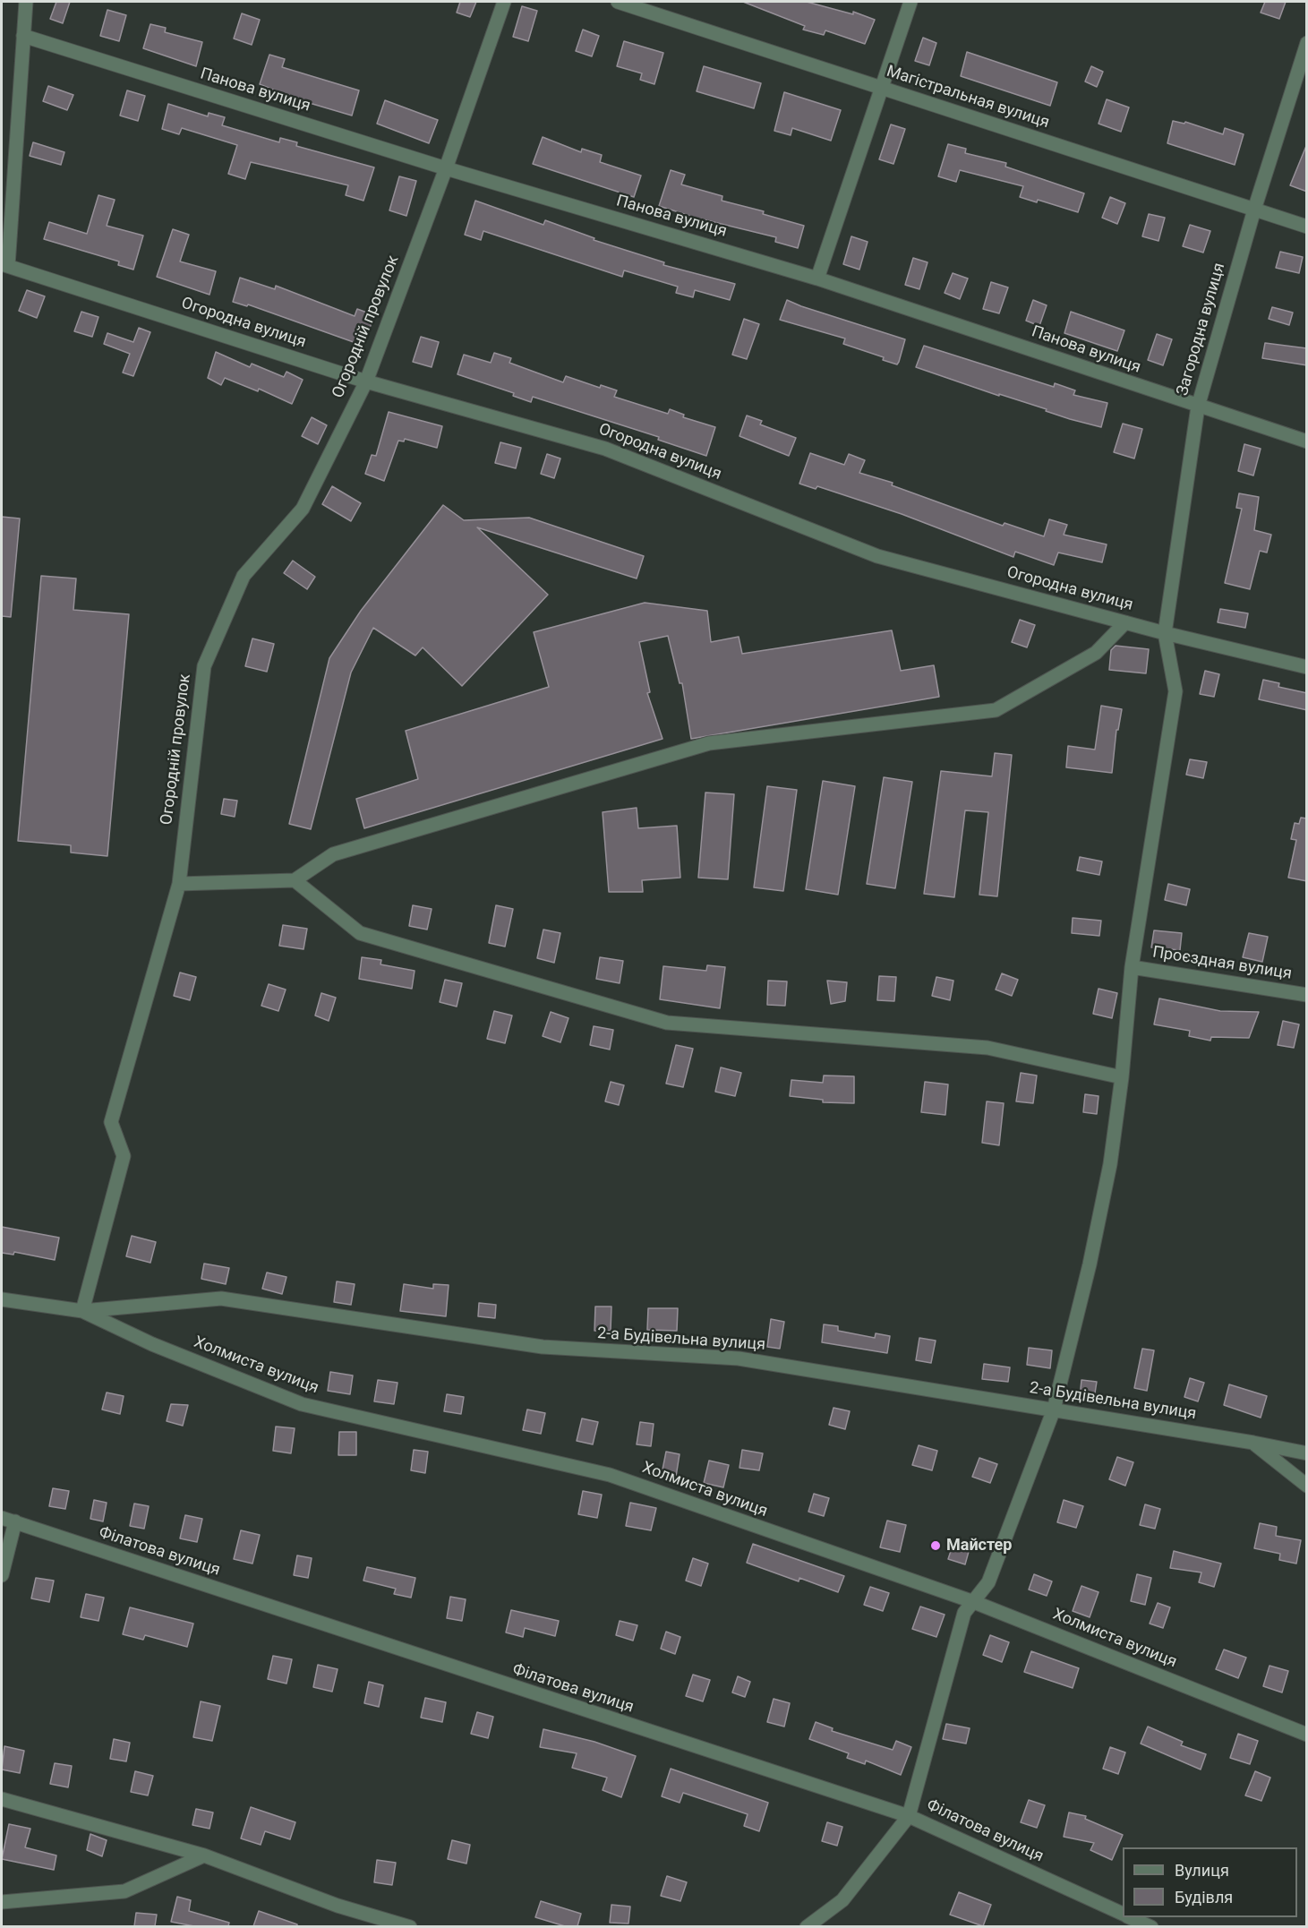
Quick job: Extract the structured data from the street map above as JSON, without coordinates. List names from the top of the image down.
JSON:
{
  "streets": {
    "street": [
      "Панова вулиця",
      "Магістральная вулиця",
      "Огородна вулиця",
      "Огородній провулок",
      "Загородна вулиця",
      "Проєздная вулиця",
      "2-а Будівельна вулиця",
      "Холмиста вулиця",
      "Філатова вулиця"
    ]
  },
  "crossings": [
    ["Панова вулиця", "Огородній провулок"],
    ["Панова вулиця", "Загородна вулиця"],
    ["Магістральная вулиця", "Загородна вулиця"],
    ["Огородна вулиця", "Огородній провулок"],
    ["Огородна вулиця", "Загородна вулиця"],
    ["Огородній провулок", "2-а Будівельна вулиця"],
    ["Огородній провулок", "Холмиста вулиця"],
    ["Загородна вулиця", "Проєздная вулиця"],
    ["Загородна вулиця", "2-а Будівельна вулиця"],
    ["Загородна вулиця", "Холмиста вулиця"],
    ["Загородна вулиця", "Філатова вулиця"],
    ["2-а Будівельна вулиця", "Холмиста вулиця"]
  ],
  "places": ["Майстер"],
  "legend": ["Вулиця", "Будівля"]
}
